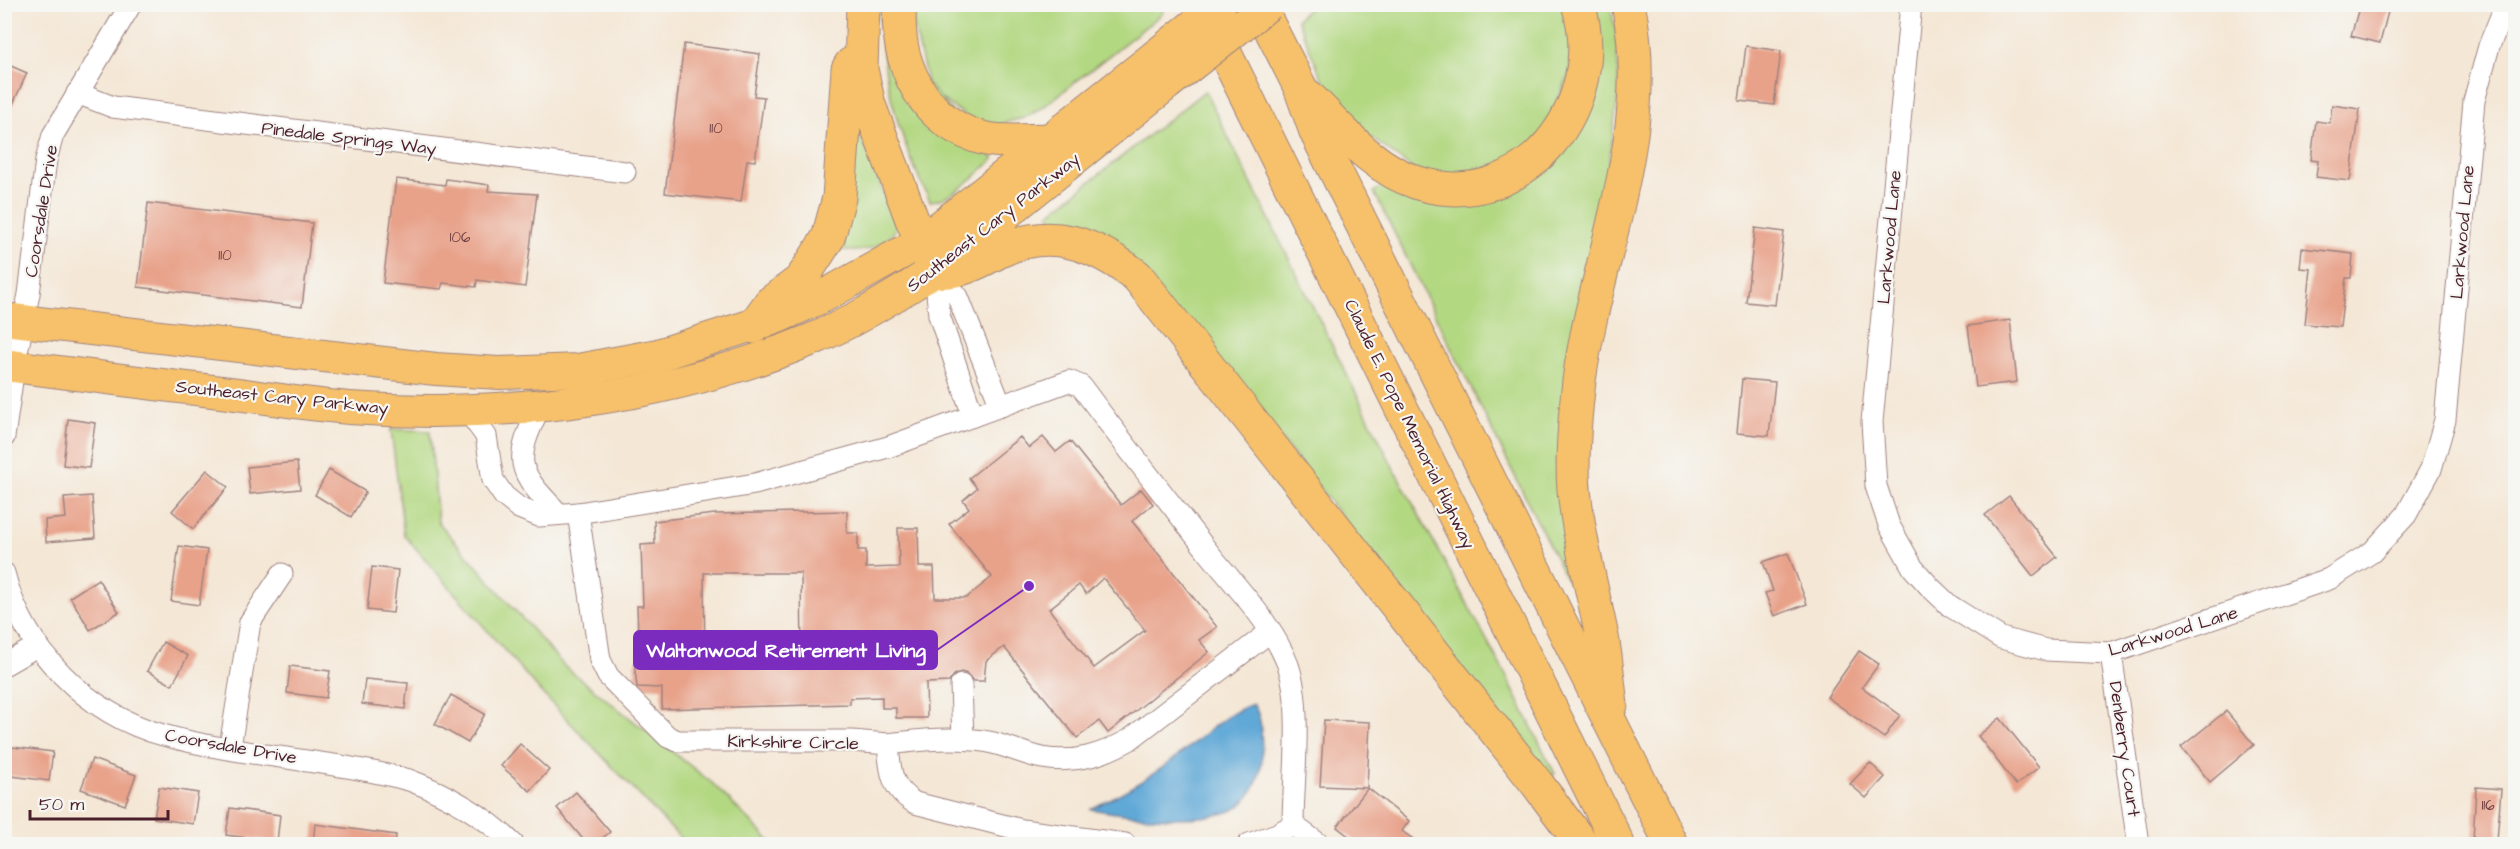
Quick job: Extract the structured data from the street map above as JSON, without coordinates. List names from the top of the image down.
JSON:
{
  "streets": {
    "highway": ["Claude E. Pope Memorial Highway"],
    "main road": ["Southeast Cary Parkway"],
    "street": [
      "Pinedale Springs Way",
      "Coorsdale Drive",
      "Larkwood Lane",
      "Kirkshire Circle",
      "Denberry Court"
    ]
  },
  "crossings": [
    ["Pinedale Springs Way", "Coorsdale Drive"],
    ["Coorsdale Drive", "Southeast Cary Parkway"],
    ["Larkwood Lane", "Denberry Court"]
  ],
  "places": ["Waltonwood Retirement Living"],
  "house_numbers": [
    "110",
    "106",
    "110",
    "116"
  ],
  "scale_bar": "50 m"
}
